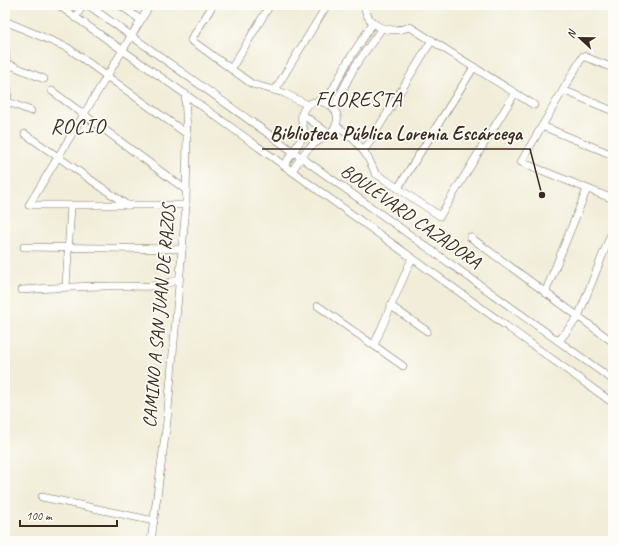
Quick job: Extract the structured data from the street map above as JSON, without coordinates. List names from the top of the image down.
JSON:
{
  "streets": {
    "street": ["BOULEVARD CAZADORA", "CAMINO A SAN JUAN DE RAZOS"]
  },
  "crossings": [
    ["BOULEVARD CAZADORA", "CAMINO A SAN JUAN DE RAZOS"]
  ],
  "districts": ["FLORESTA", "ROCIO"],
  "places": ["Biblioteca Pública Lorenia Escárcega"],
  "scale_bar": "100 m",
  "north": "left"
}
